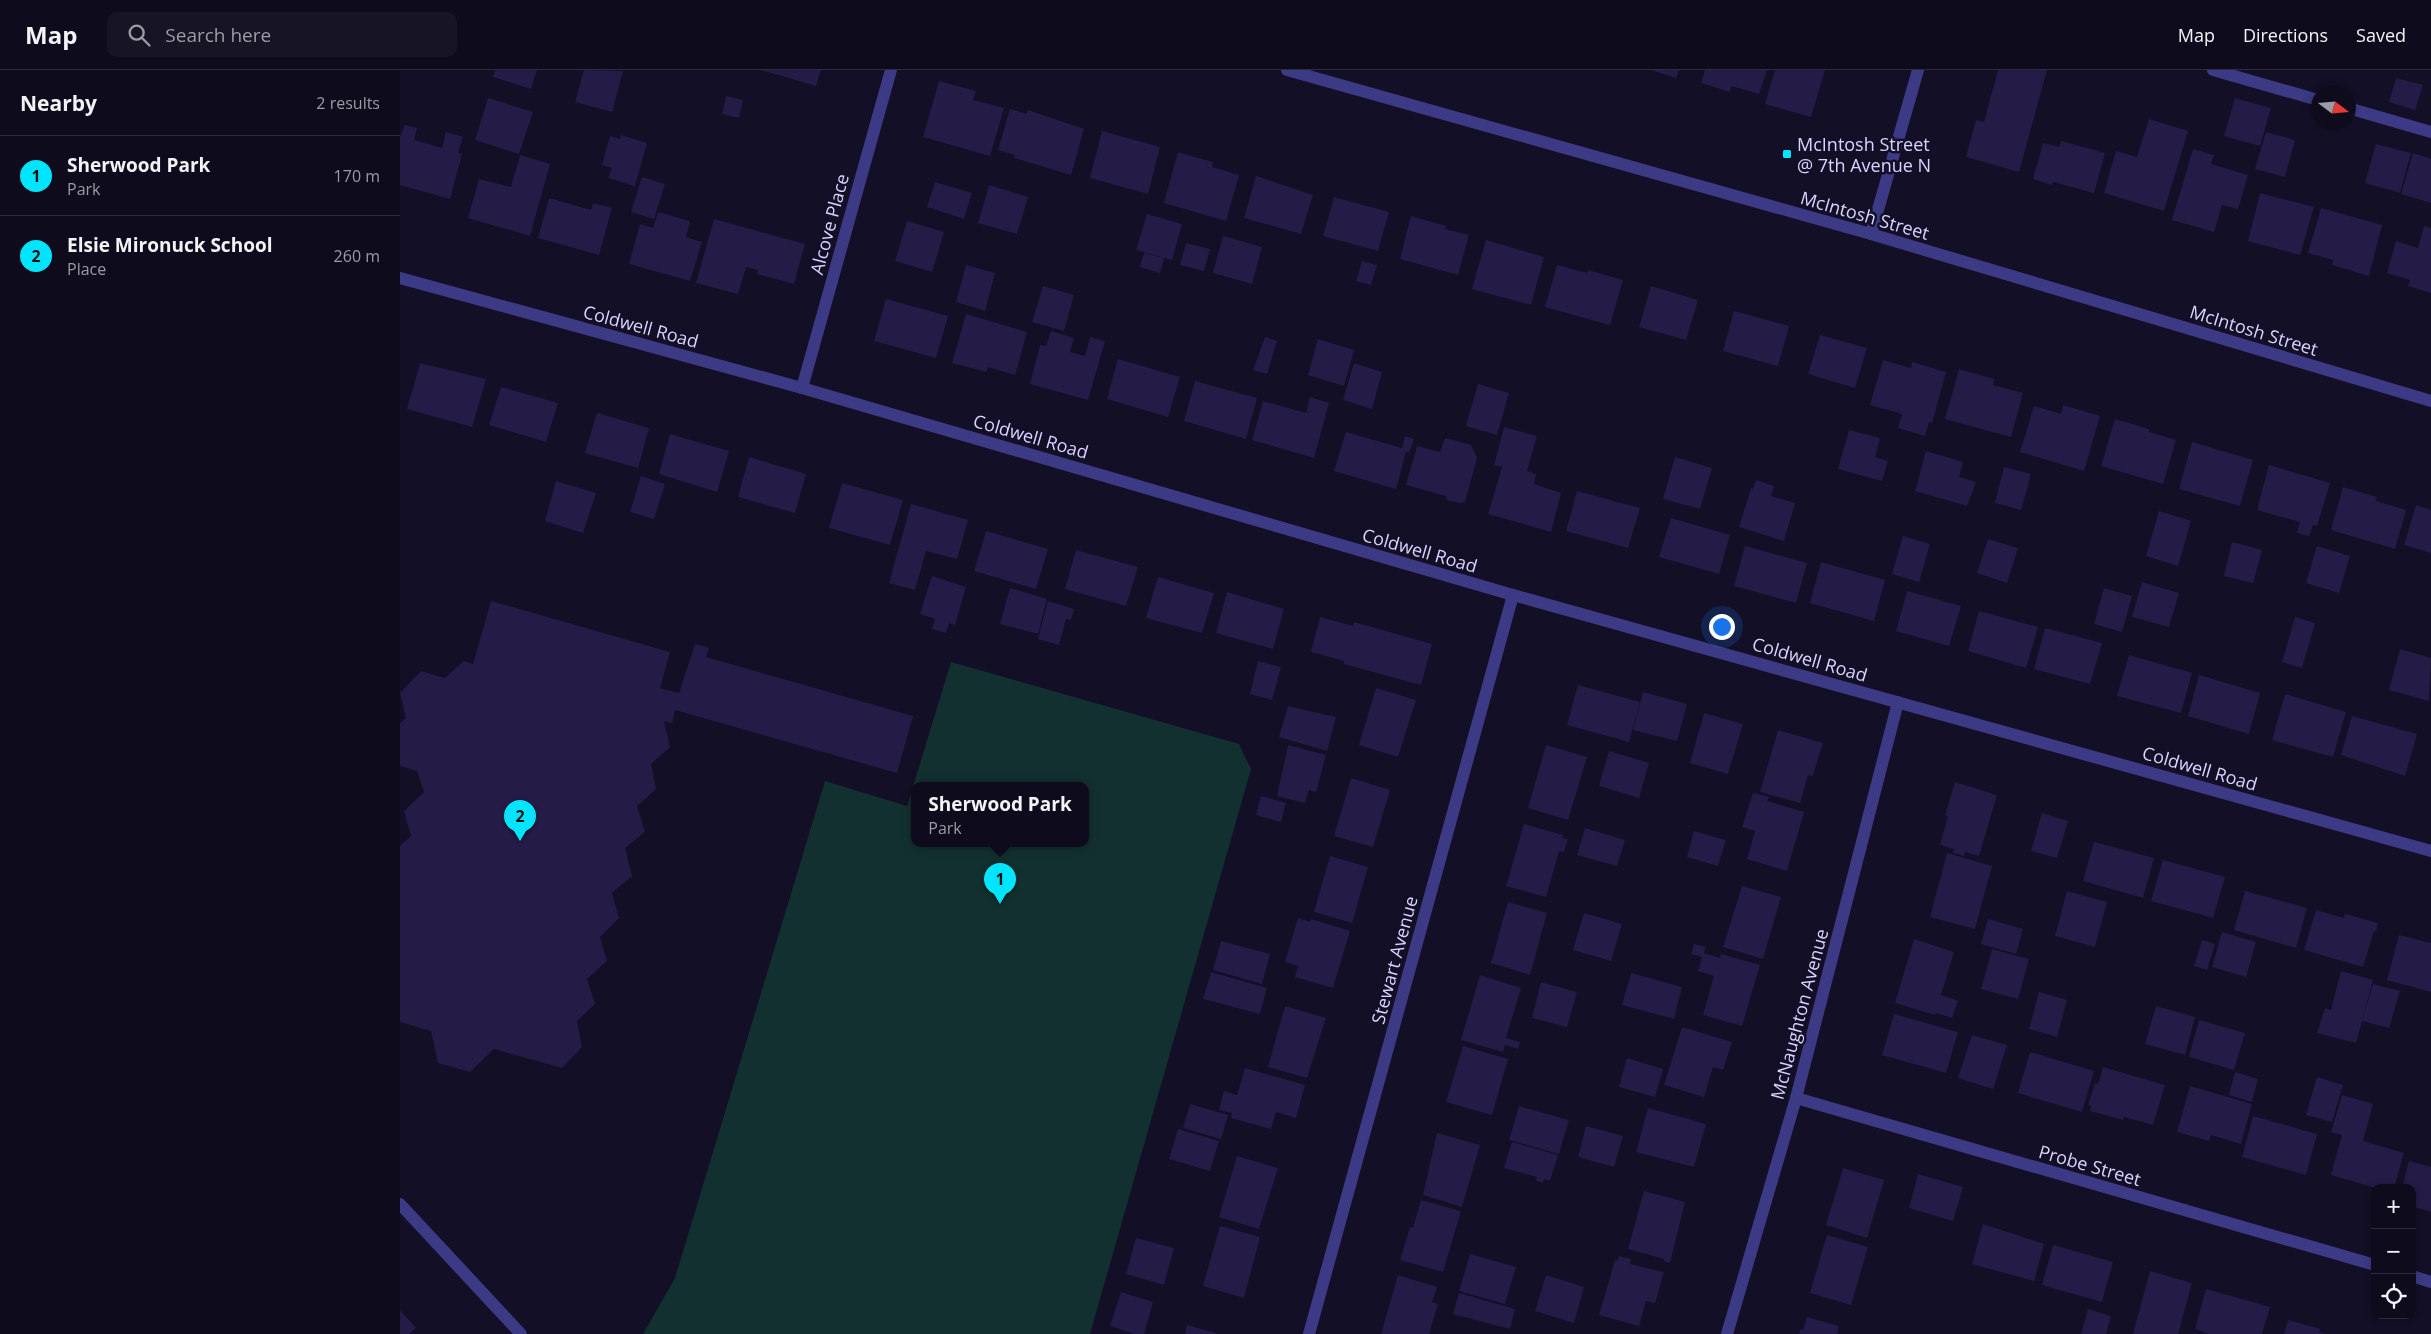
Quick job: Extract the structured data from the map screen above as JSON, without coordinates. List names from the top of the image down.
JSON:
{
  "streets": {
    "street": [
      "McIntosh Street",
      "Alcove Place",
      "Coldwell Road",
      "Stewart Avenue",
      "McNaughton Avenue",
      "Probe Street"
    ]
  },
  "crossings": [
    ["Alcove Place", "Coldwell Road"],
    ["Coldwell Road", "Stewart Avenue"],
    ["Coldwell Road", "McNaughton Avenue"],
    ["McNaughton Avenue", "Probe Street"]
  ],
  "places": {
    "transit": ["McIntosh Street @ 7th Avenue N"]
  },
  "north": "right",
  "page": {
    "header": "Map",
    "search": "Search here",
    "nav": ["Map", "Directions", "Saved"],
    "heading": ["Nearby", "2 results"],
    "list": [
      {
        "mark": "1",
        "name": "Sherwood Park",
        "note": "Park",
        "value": "170 m"
      },
      {
        "mark": "2",
        "name": "Elsie Mironuck School",
        "note": "Place",
        "value": "260 m"
      }
    ],
    "popup": ["Sherwood Park", "Park"],
    "pins": ["2", "1"],
    "map_buttons": ["+", "−"]
  }
}
